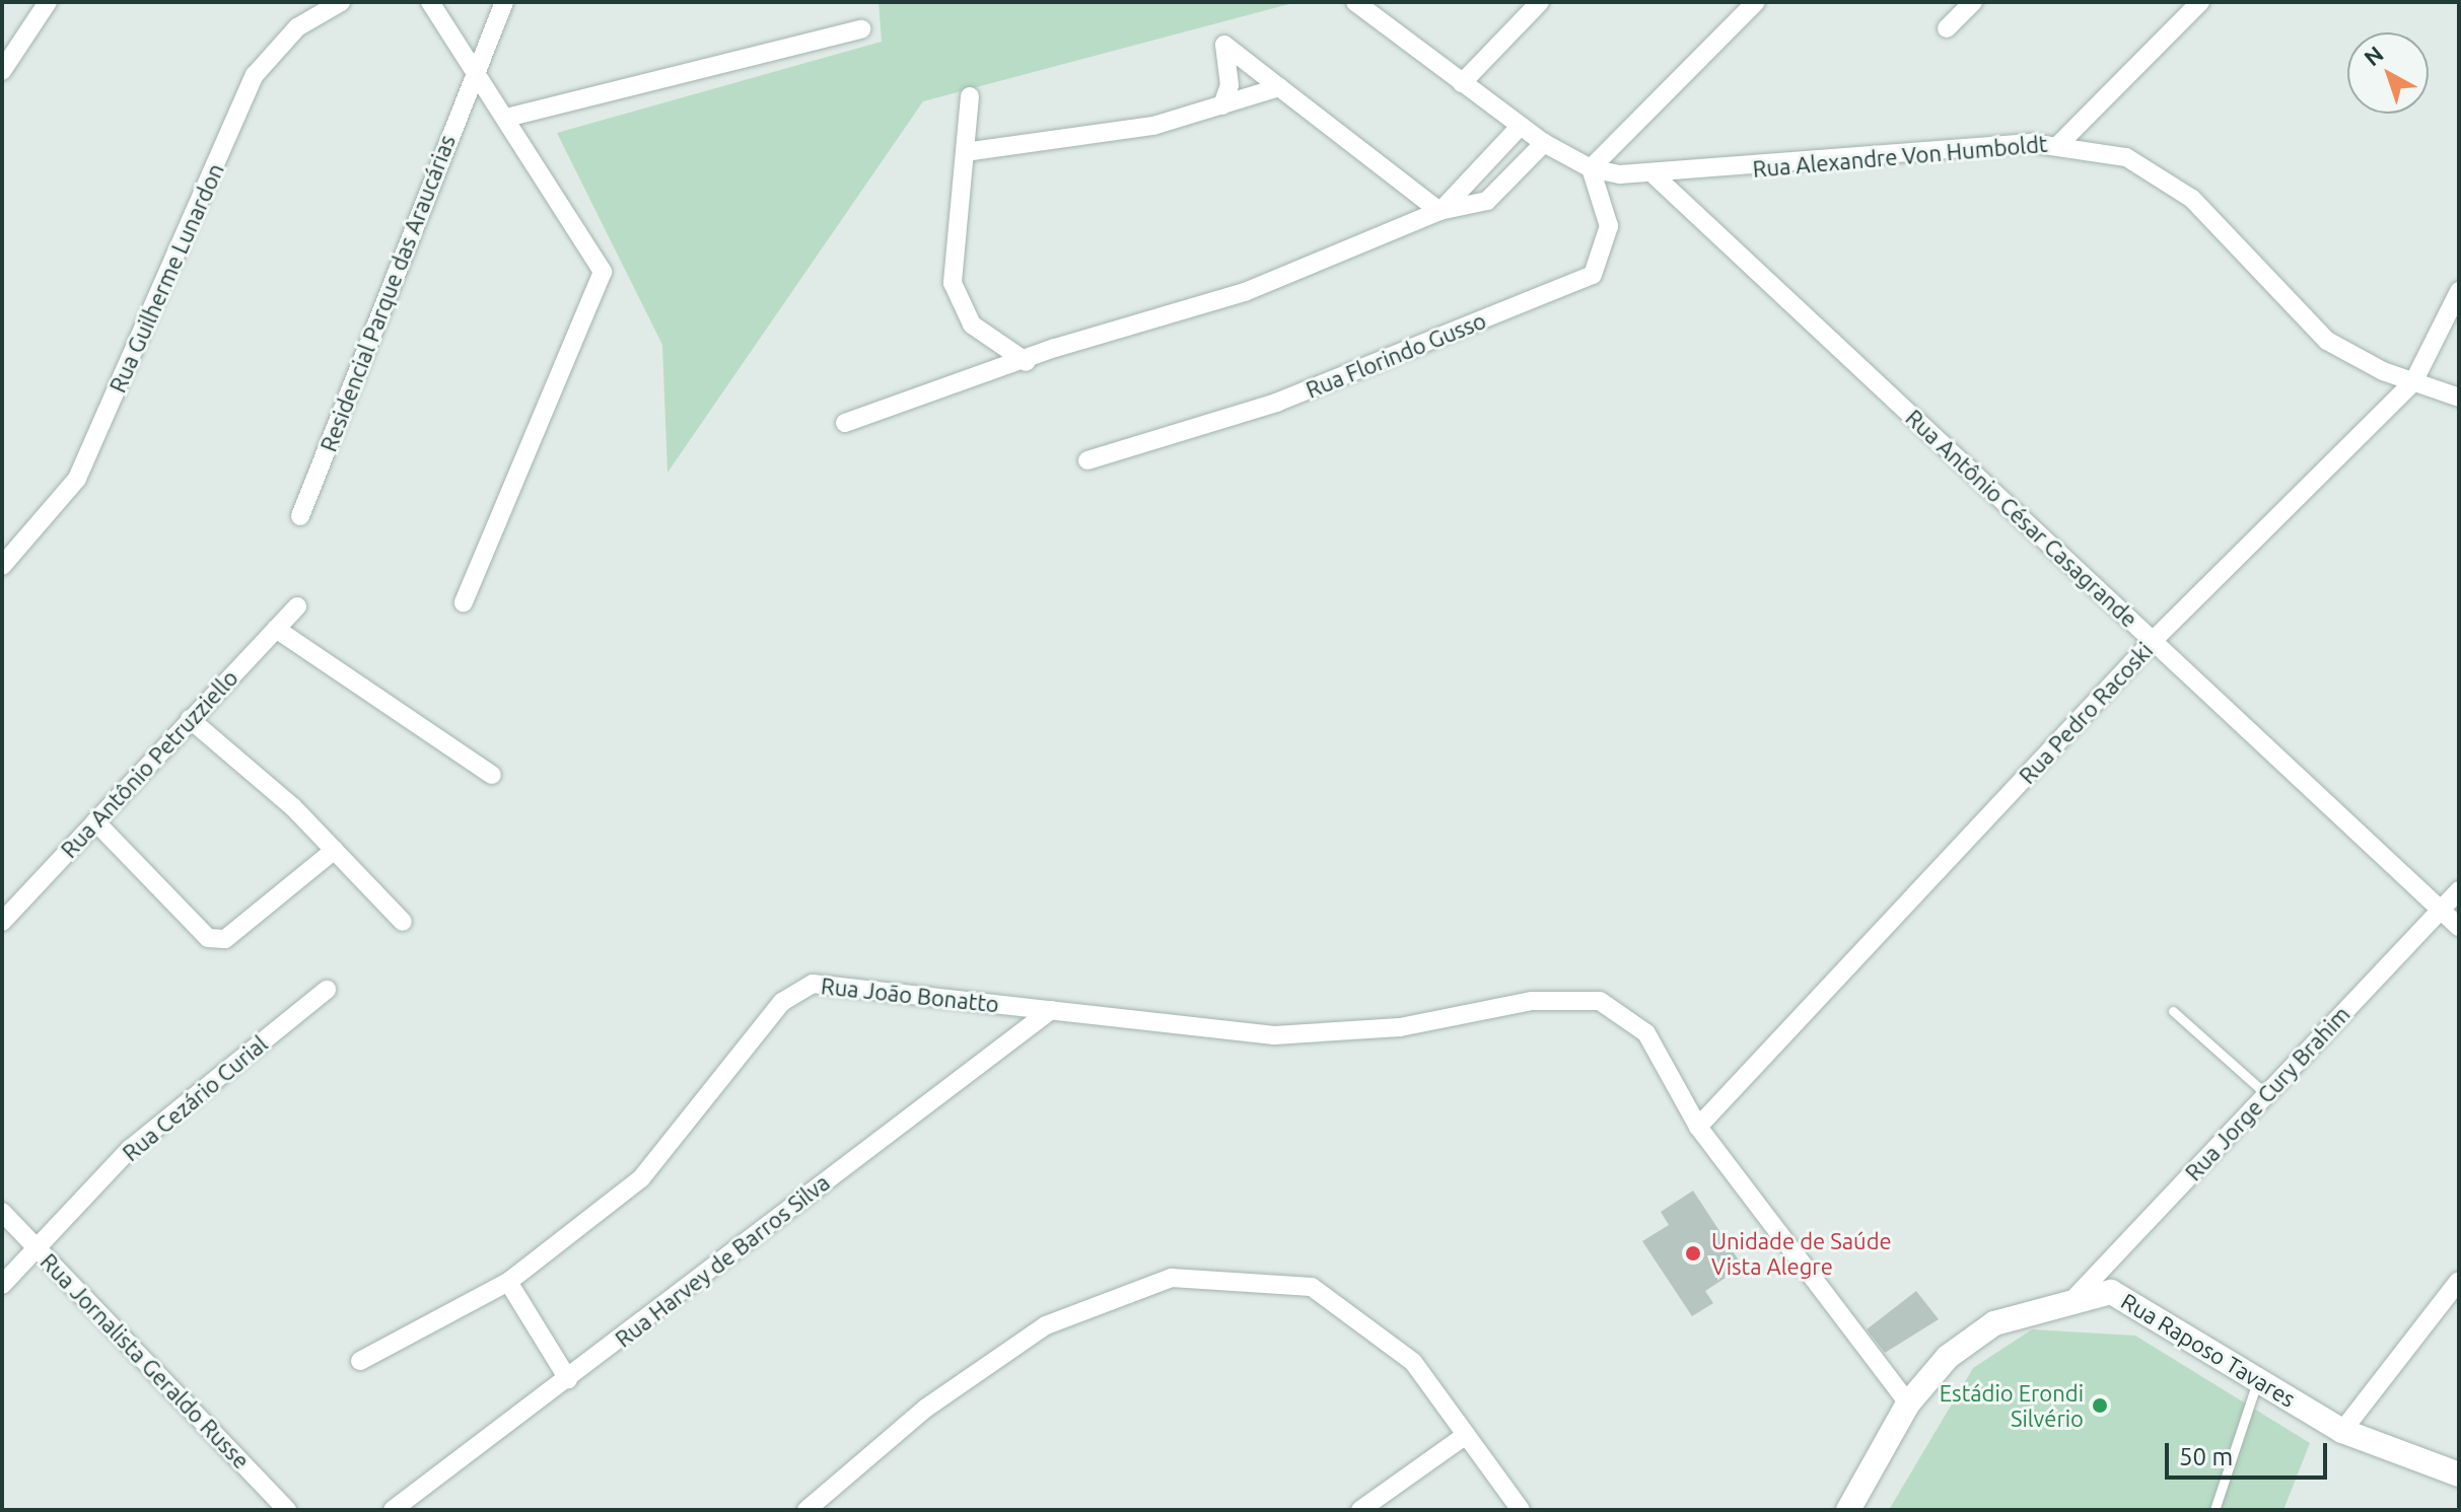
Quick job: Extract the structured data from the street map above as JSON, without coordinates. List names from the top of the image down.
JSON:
{
  "streets": {
    "main road": ["Rua Raposo Tavares"],
    "street": [
      "Rua Alexandre Von Humboldt",
      "Rua Guilherme Lunardon",
      "Residencial Parque das Araucárias",
      "Rua Florindo Gusso",
      "Rua Antônio César Casagrande",
      "Rua Pedro Racoski",
      "Rua Antônio Petruzziello",
      "Rua João Bonatto",
      "Rua Jorge Cury Brahim",
      "Rua Cezário Curial",
      "Rua Harvey de Barros Silva",
      "Rua Jornalista Geraldo Russe"
    ]
  },
  "crossings": [
    ["Rua Alexandre Von Humboldt", "Rua Florindo Gusso"],
    ["Rua Alexandre Von Humboldt", "Rua Antônio César Casagrande"],
    ["Rua Alexandre Von Humboldt", "Rua Pedro Racoski"],
    ["Rua Antônio César Casagrande", "Rua Pedro Racoski"],
    ["Rua Antônio César Casagrande", "Rua Jorge Cury Brahim"],
    ["Rua Pedro Racoski", "Rua João Bonatto"],
    ["Rua João Bonatto", "Rua Harvey de Barros Silva"],
    ["Rua Jorge Cury Brahim", "Rua Raposo Tavares"],
    ["Rua Cezário Curial", "Rua Jornalista Geraldo Russe"]
  ],
  "places": ["Unidade de Saúde Vista Alegre", "Estádio Erondi Silvério"],
  "scale_bar": "50 m",
  "north": "top left"
}
